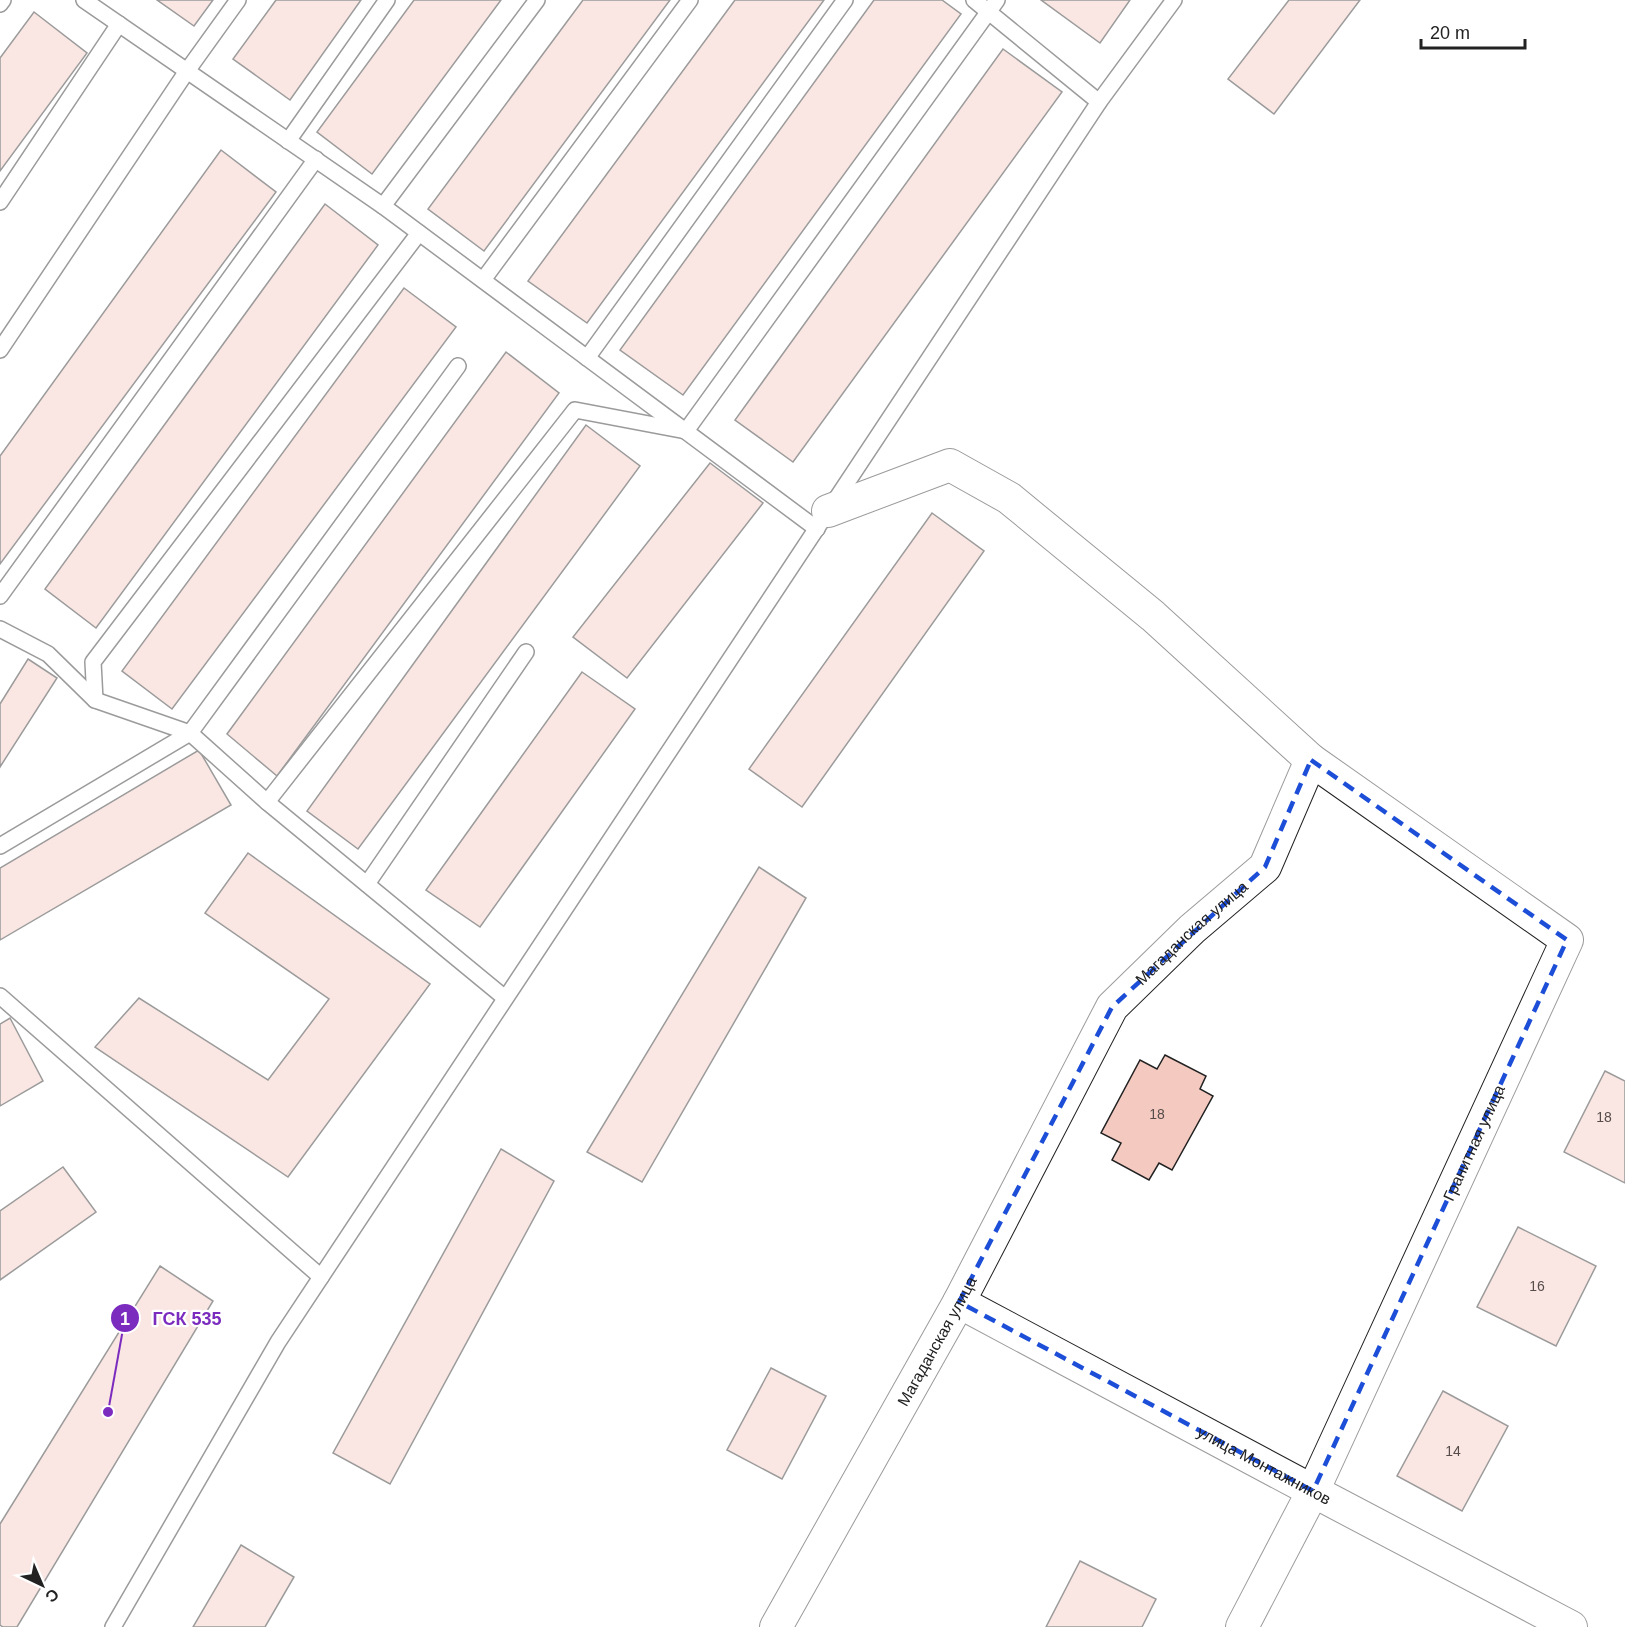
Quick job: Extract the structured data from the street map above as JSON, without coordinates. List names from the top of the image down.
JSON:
{
  "streets": {
    "street": ["Магаданская улица", "Гранитная улица", "улица Монтажников"]
  },
  "crossings": [
    ["Магаданская улица", "Гранитная улица"],
    ["Магаданская улица", "улица Монтажников"],
    ["Гранитная улица", "улица Монтажников"]
  ],
  "places": ["ГСК 535"],
  "house_numbers": [
    "18",
    "18",
    "16",
    "14"
  ],
  "scale_bar": "20 m",
  "north": "bottom right"
}
